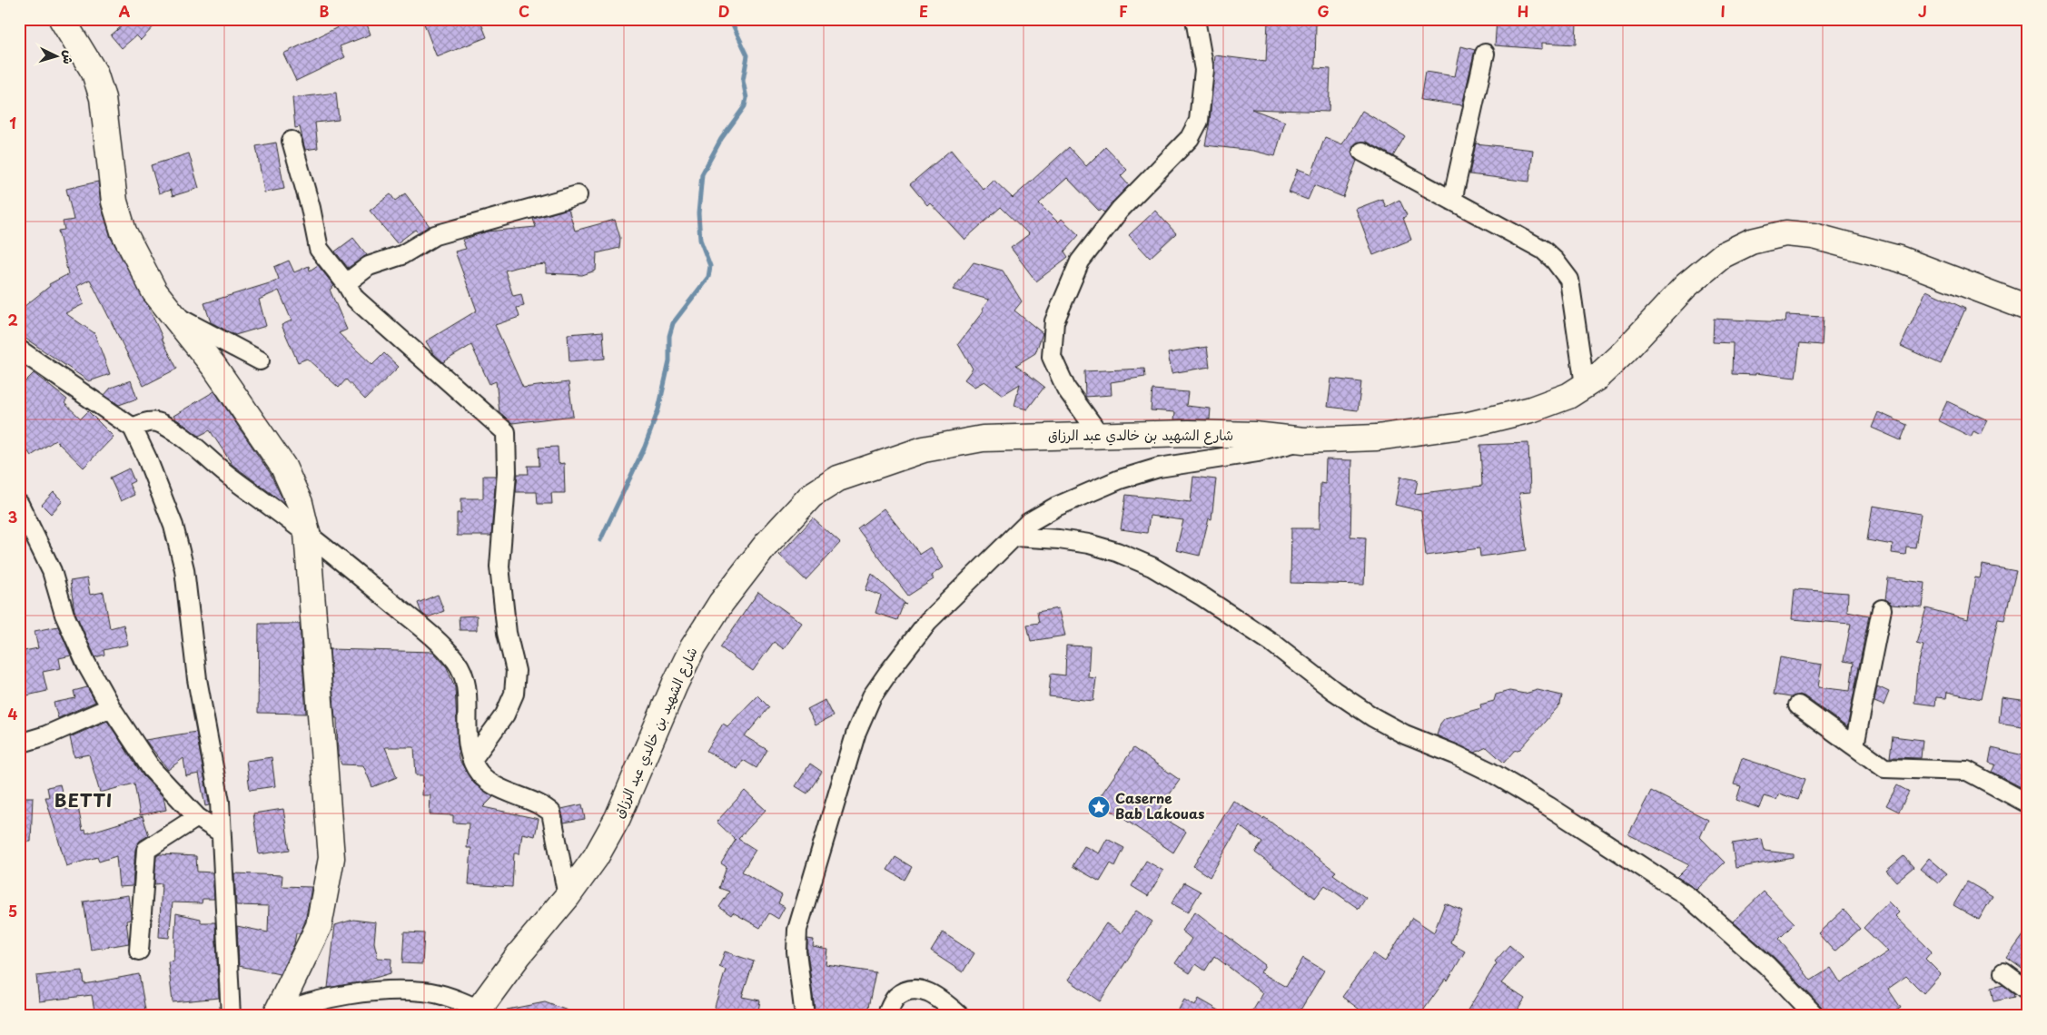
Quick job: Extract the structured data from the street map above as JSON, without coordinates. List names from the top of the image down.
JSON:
{
  "streets": {
    "main road": ["شارع الشهيد بن خالدي عبد الرزاق"]
  },
  "districts": ["BETTI"],
  "places": {
    "place": ["Caserne Bab Lakouas"]
  },
  "north": "right",
  "grid": {
    "columns": [
      "A",
      "B",
      "C",
      "D",
      "E",
      "F",
      "G",
      "H",
      "I",
      "J"
    ],
    "rows": [
      "1",
      "2",
      "3",
      "4",
      "5"
    ]
  }
}
